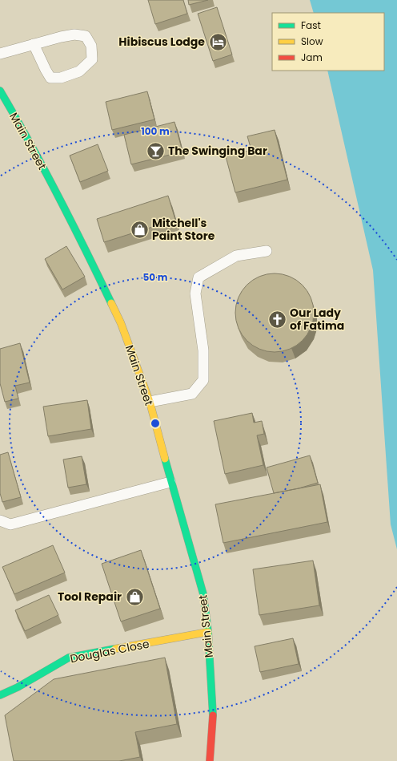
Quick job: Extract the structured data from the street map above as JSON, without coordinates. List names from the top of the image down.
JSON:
{
  "streets": {
    "street": ["Main Street", "Douglas Close"]
  },
  "crossings": [
    ["Main Street", "Douglas Close"]
  ],
  "places": {
    "hotel": ["Hibiscus Lodge"],
    "bar": ["The Swinging Bar"],
    "shop": ["Mitchell's Paint Store", "Tool Repair"],
    "church": ["Our Lady of Fatima"]
  },
  "legend": ["Fast", "Slow", "Jam"],
  "rings": ["100 m", "50 m"]
}
